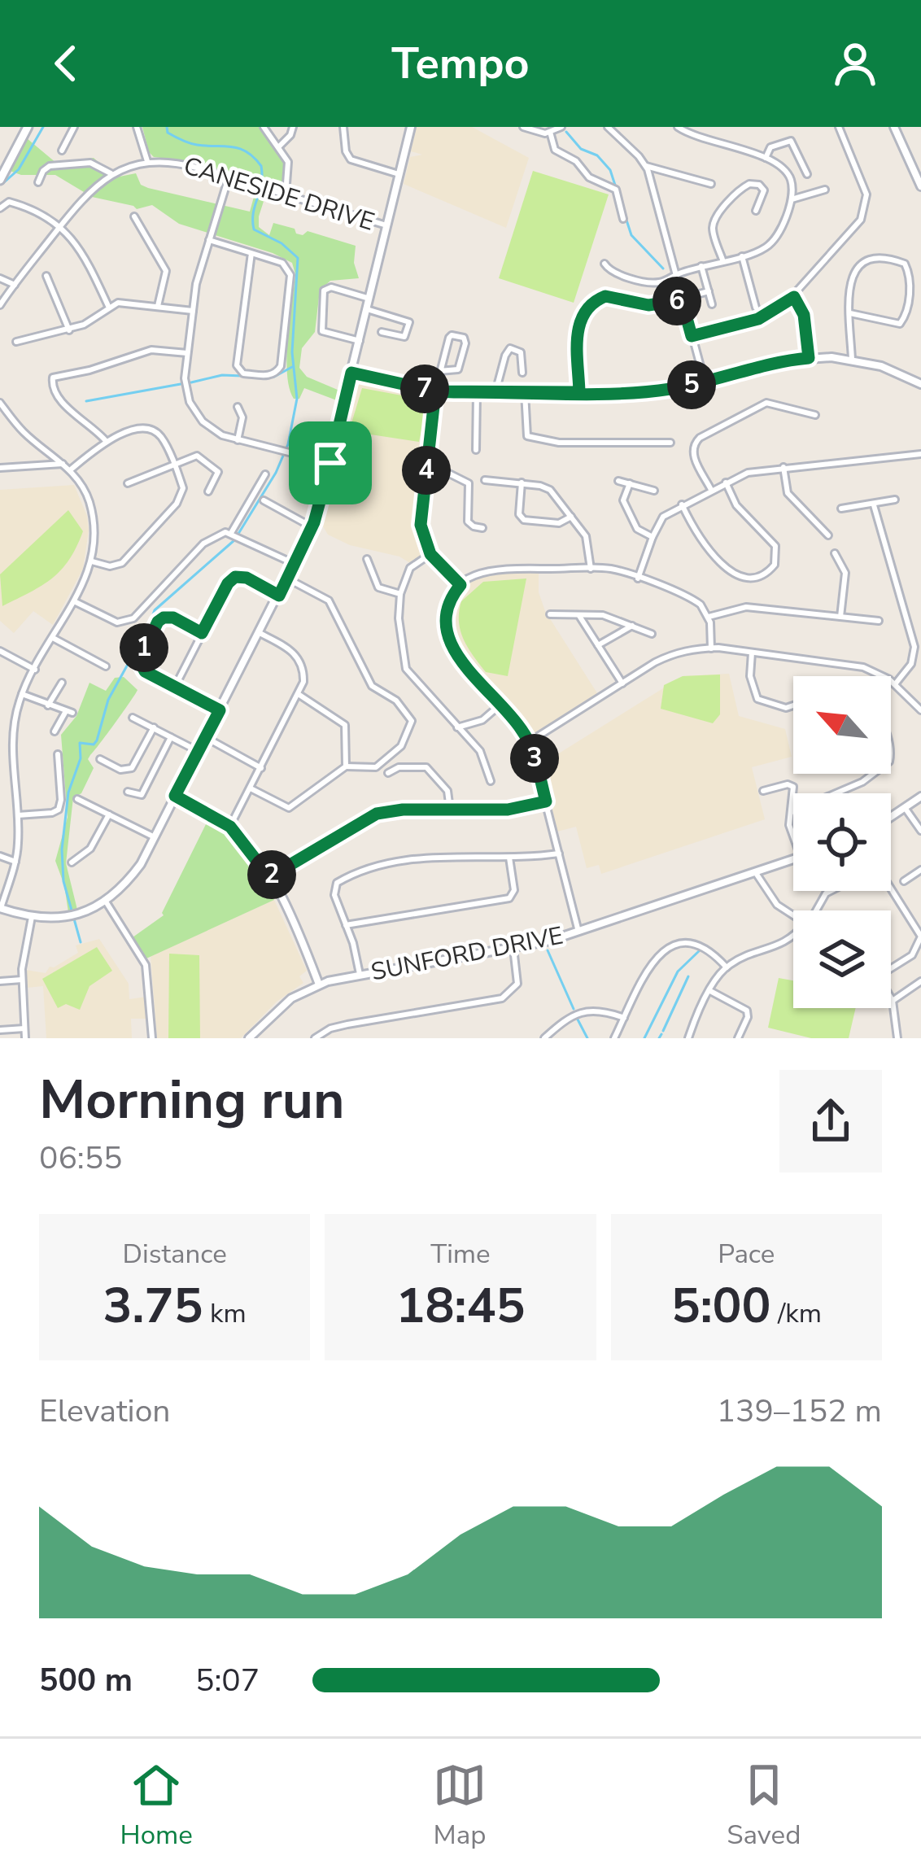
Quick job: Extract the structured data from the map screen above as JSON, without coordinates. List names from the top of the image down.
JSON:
{
  "streets": {
    "street": ["CANESIDE DRIVE", "SUNFORD DRIVE"]
  },
  "north": "top left",
  "page": {
    "header": "Tempo",
    "pins": [
      "6",
      "5",
      "7",
      "4",
      "1",
      "3",
      "2"
    ],
    "heading": ["Morning run", "06:55"],
    "stats": [
      ["Distance", "3.75 km"],
      ["Time", "18:45"],
      ["Pace", "5:00 /km"]
    ],
    "chart": ["Elevation", "139–152 m"],
    "list": [
      {
        "name": "500 m",
        "note": "5:07"
      }
    ],
    "tabs": ["Home", "Map", "Saved"]
  }
}
